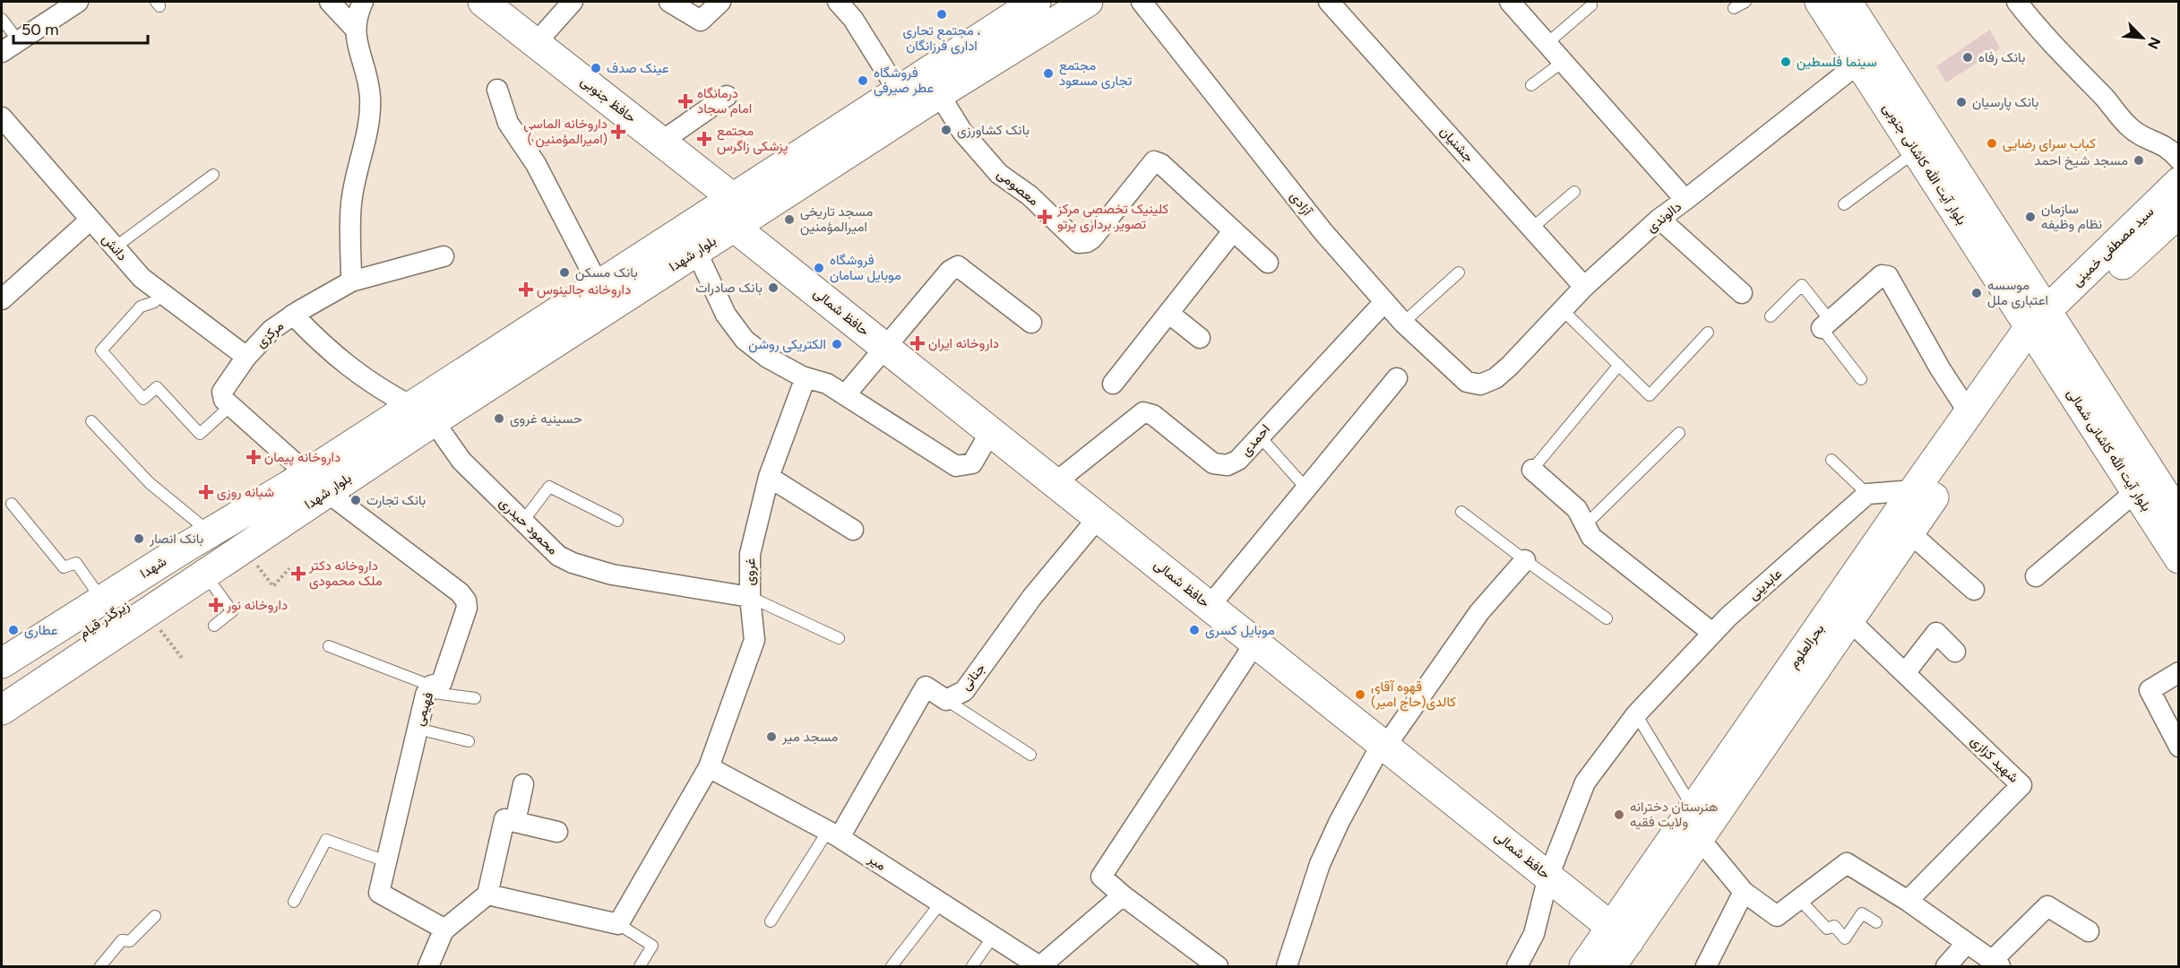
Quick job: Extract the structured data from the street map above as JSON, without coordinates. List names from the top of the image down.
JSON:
{
  "streets": {
    "main road": [
      "حافظ جنوبی",
      "بلوار آیت الله کاشانی جنوبی",
      "سید مصطفی خمینی",
      "بلوار شهدا",
      "حافظ شمالی",
      "بلوار آیت الله کاشانی شمالی",
      "شهدا",
      "زیرگذر قیام",
      "بحرالعلوم"
    ],
    "street": [
      "جشنیان",
      "معصومی",
      "آزادی",
      "دالوندی",
      "دانش",
      "مرکزی",
      "احمدی",
      "محمود حیدری",
      "غروی",
      "عابدینی",
      "جنانی",
      "فهیمی",
      "شهید کزازی",
      "میر"
    ]
  },
  "crossings": [
    ["حافظ جنوبی", "بلوار شهدا"],
    ["جشنیان", "دالوندی"],
    ["بلوار آیت الله کاشانی جنوبی", "دالوندی"],
    ["بلوار آیت الله کاشانی جنوبی", "سید مصطفی خمینی"],
    ["بلوار آیت الله کاشانی جنوبی", "بلوار آیت الله کاشانی شمالی"],
    ["بلوار آیت الله کاشانی جنوبی", "بحرالعلوم"],
    ["معصومی", "بلوار شهدا"],
    ["آزادی", "دالوندی"],
    ["آزادی", "احمدی"],
    ["سید مصطفی خمینی", "بلوار آیت الله کاشانی شمالی"],
    ["سید مصطفی خمینی", "بحرالعلوم"],
    ["دانش", "مرکزی"],
    ["بلوار شهدا", "حافظ شمالی"],
    ["بلوار شهدا", "محمود حیدری"],
    ["بلوار شهدا", "شهدا"],
    ["بلوار شهدا", "فهیمی"],
    ["حافظ شمالی", "احمدی"],
    ["حافظ شمالی", "عابدینی"],
    ["حافظ شمالی", "بحرالعلوم"],
    ["حافظ شمالی", "جنانی"],
    ["بلوار آیت الله کاشانی شمالی", "بحرالعلوم"],
    ["محمود حیدری", "غروی"],
    ["شهدا", "زیرگذر قیام"],
    ["شهدا", "فهیمی"],
    ["غروی", "میر"],
    ["بحرالعلوم", "شهید کزازی"],
    ["جنانی", "میر"]
  ],
  "places": {
    "other": [
      "مجتمع تجاری ، اداری فرزانگان",
      "بانک رفاه",
      "سینما فلسطین",
      "عینک صدف",
      "مجتمع تجاری مسعود",
      "فروشگاه عطر صیرفی",
      "بانک پارسیان",
      "بانک کشاورزی",
      "کباب سرای رضایی",
      "مسجد شیخ احمد",
      "سازمان نظام وظیفه",
      "مسجد تاریخی امیرالمؤمنین",
      "فروشگاه موبایل سامان",
      "بانک مسکن",
      "بانک صادرات",
      "موسسه اعتباری ملل",
      "الکتریکی روشن",
      "حسینیه غروی",
      "بانک تجارت",
      "بانک انصار",
      "عطاری",
      "موبایل کسری",
      "قهوه آقای کالدی(حاج امیر)",
      "مسجد میر",
      "هنرستان دخترانه ولایت فقیه"
    ],
    "health": [
      "درمانگاه امام سجاد",
      "داروخانه الماسی ( امیرالمؤمنین)",
      "مجتمع پزشکی زاگرس",
      "کلینیک تخصصی مرکز تصویر برداری پرتو",
      "داروخانه جالینوس",
      "داروخانه ایران",
      "داروخانه پیمان",
      "شبانه روزی",
      "داروخانه دکتر ملک محمودی",
      "داروخانه نور"
    ]
  },
  "scale_bar": "50 m",
  "north": "bottom right"
}
